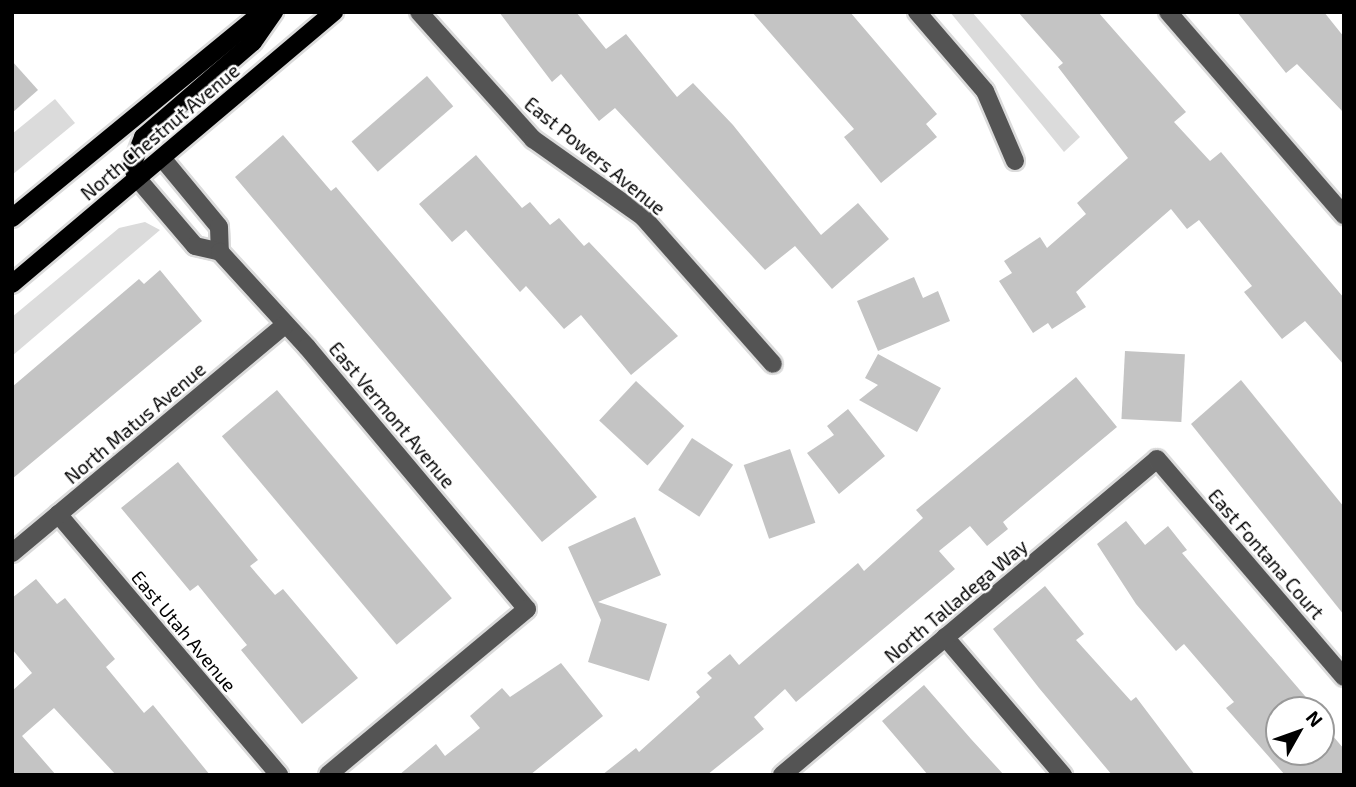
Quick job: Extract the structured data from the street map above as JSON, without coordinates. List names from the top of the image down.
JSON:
{
  "streets": {
    "main road": ["North Chestnut Avenue"],
    "street": [
      "East Powers Avenue",
      "East Vermont Avenue",
      "North Matus Avenue",
      "East Fontana Court",
      "North Talladega Way",
      "East Utah Avenue"
    ]
  },
  "crossings": [
    ["North Chestnut Avenue", "East Vermont Avenue"],
    ["East Vermont Avenue", "North Matus Avenue"],
    ["North Matus Avenue", "East Utah Avenue"],
    ["East Fontana Court", "North Talladega Way"]
  ],
  "north": "top right"
}
